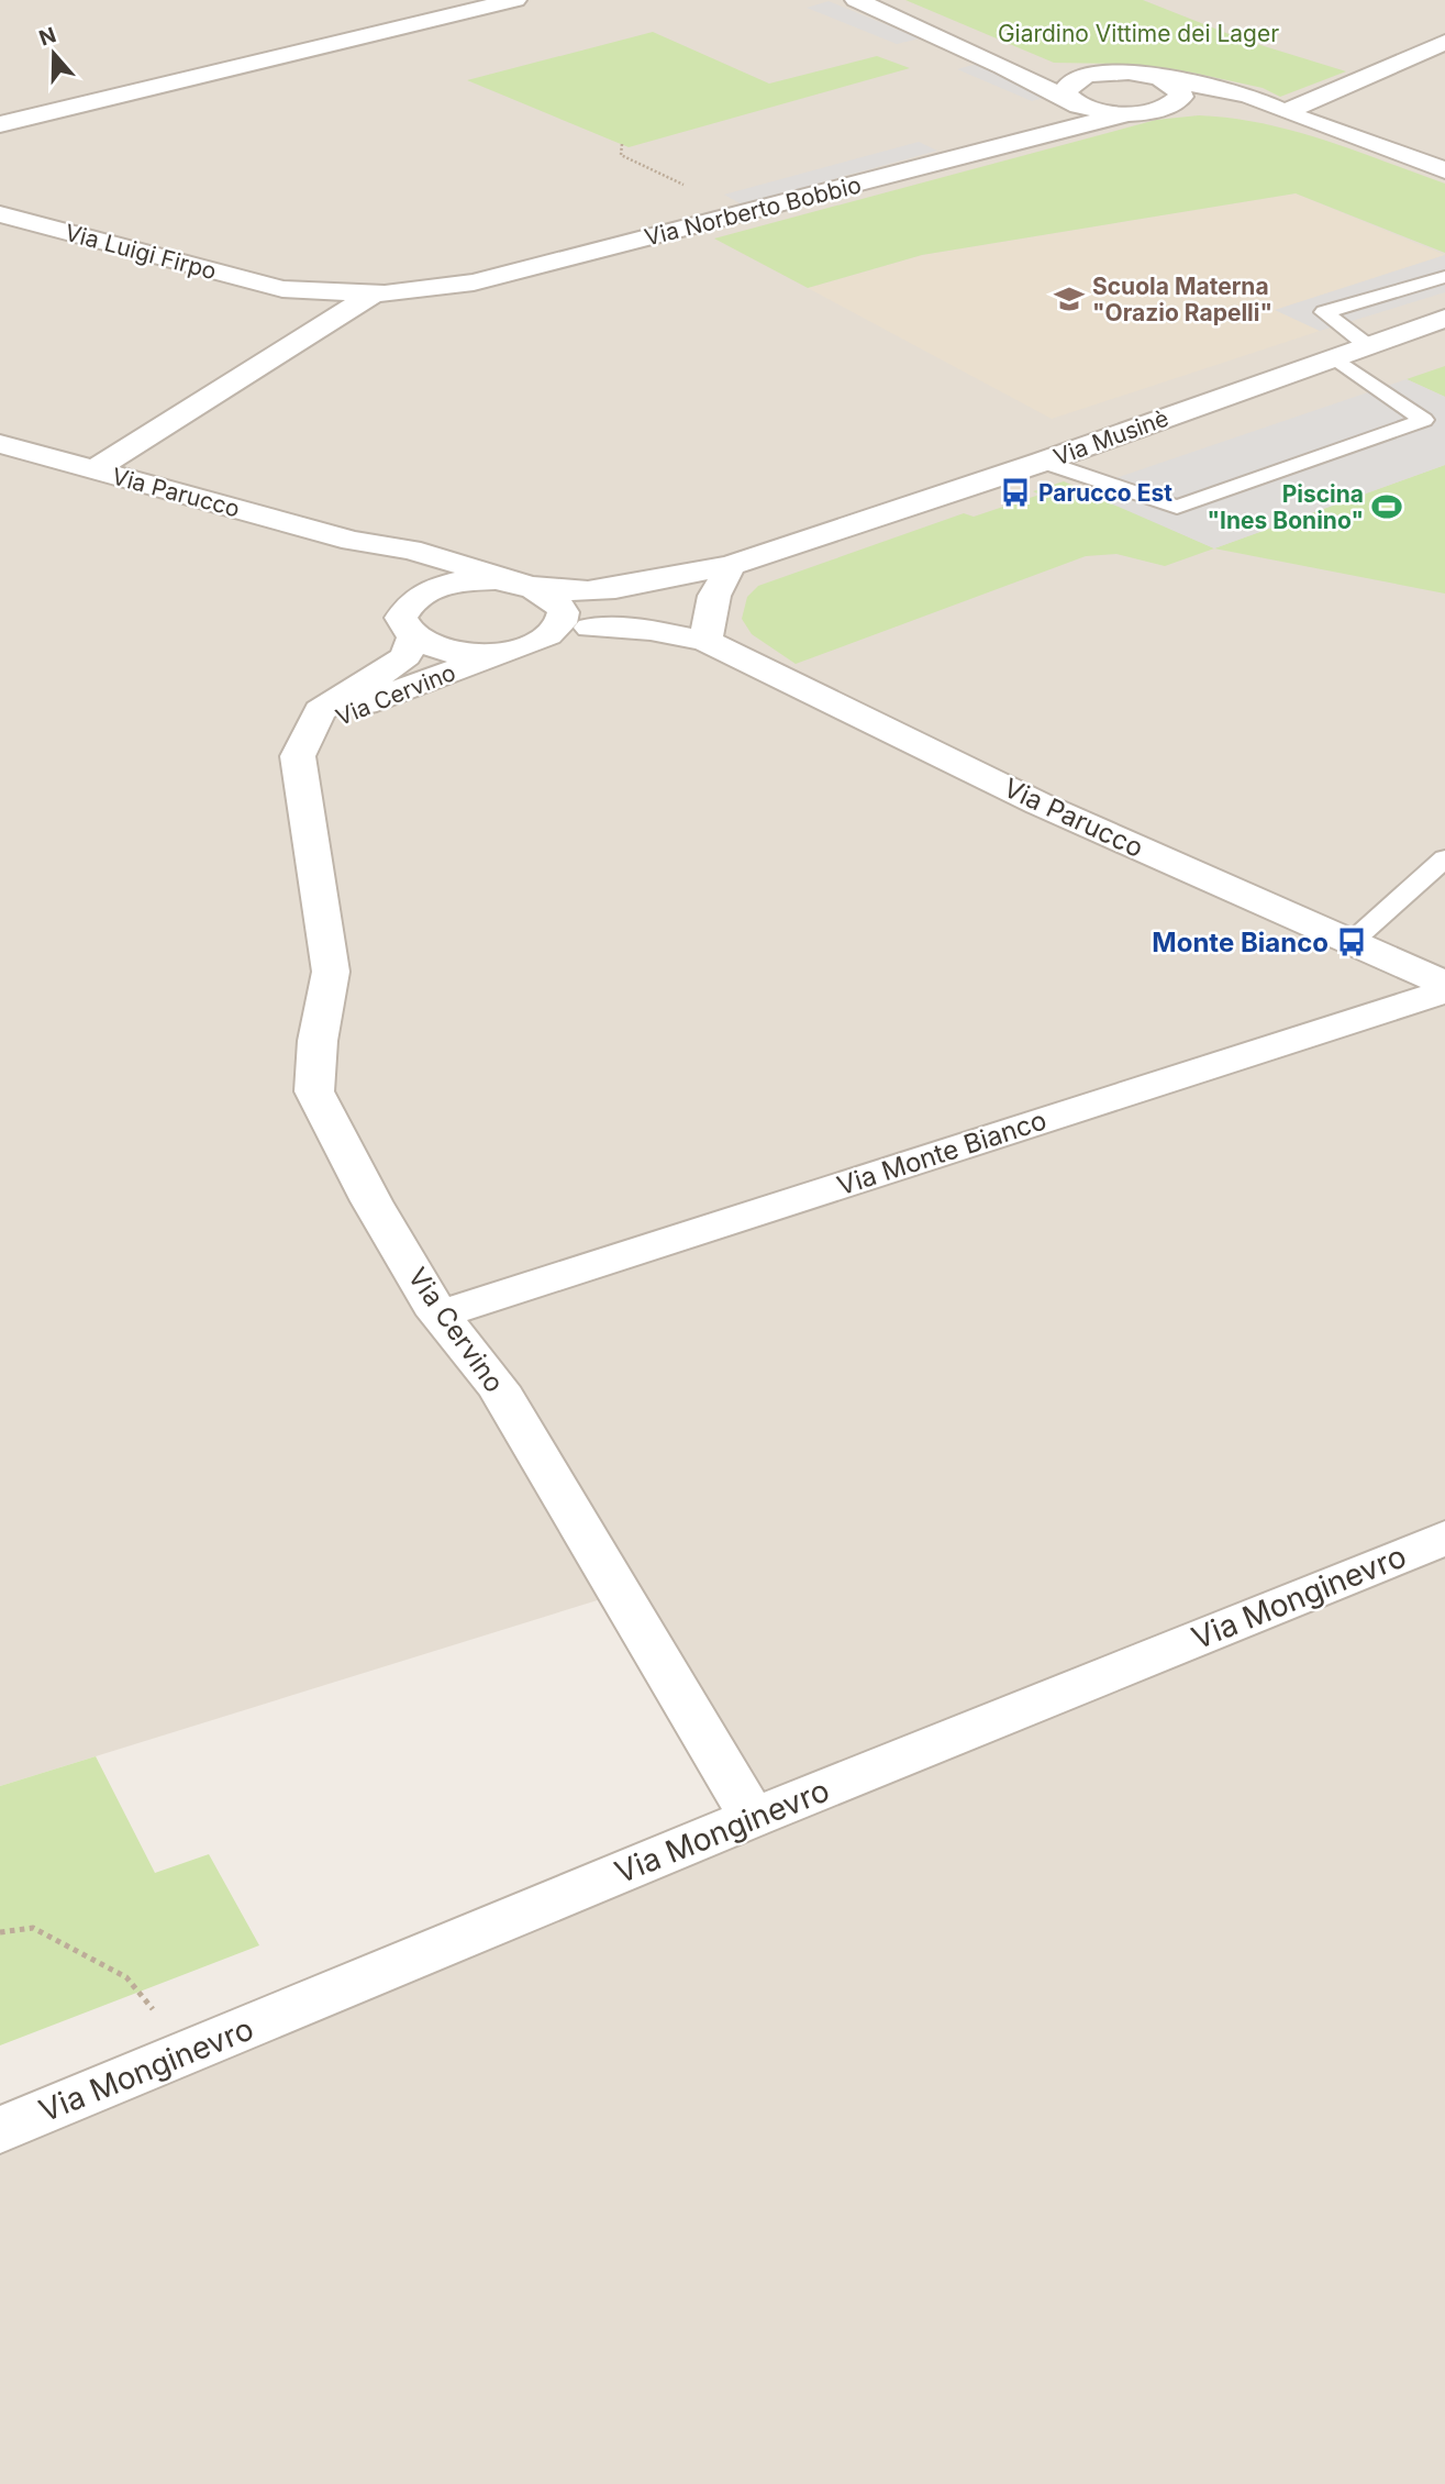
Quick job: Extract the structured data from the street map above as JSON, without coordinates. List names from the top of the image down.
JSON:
{
  "streets": {
    "street": [
      "Via Norberto Bobbio",
      "Via Luigi Firpo",
      "Via Musinè",
      "Via Parucco",
      "Via Cervino",
      "Via Monte Bianco",
      "Via Monginevro"
    ]
  },
  "crossings": [
    ["Via Norberto Bobbio", "Via Luigi Firpo"],
    ["Via Norberto Bobbio", "Via Parucco"],
    ["Via Cervino", "Via Monte Bianco"],
    ["Via Cervino", "Via Monginevro"]
  ],
  "parks": ["Giardino Vittime dei Lager"],
  "places": {
    "school or university": ["Scuola Materna \"Orazio Rapelli\""],
    "bus stop": ["Parucco Est", "Monte Bianco"],
    "sports": ["Piscina \"Ines Bonino\""]
  },
  "north": "top"
}
